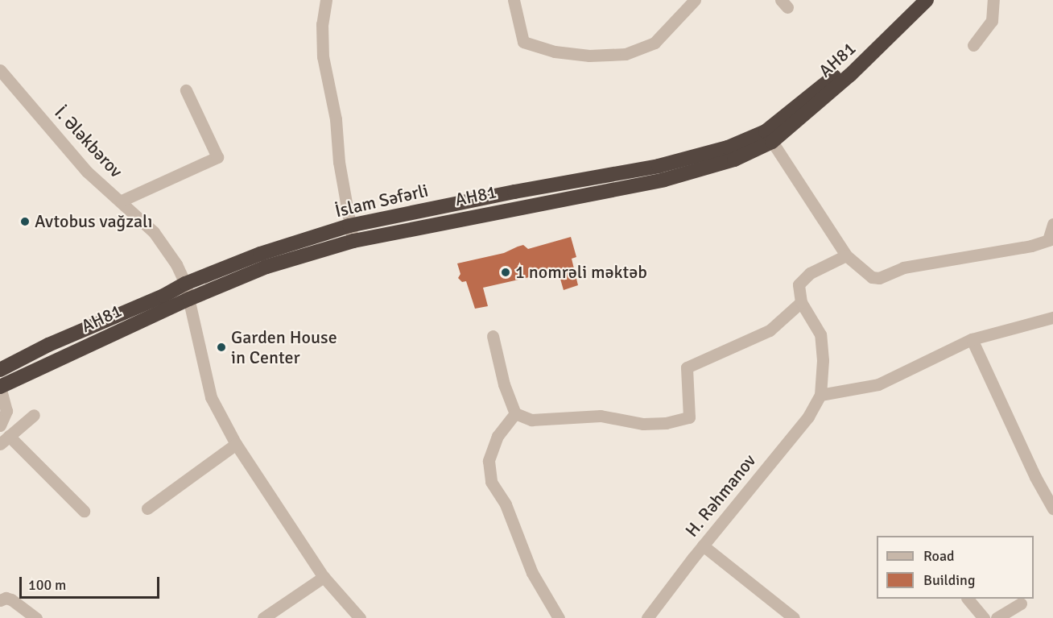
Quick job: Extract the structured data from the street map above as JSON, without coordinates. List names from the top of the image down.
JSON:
{
  "streets": {
    "highway": ["AH81", "İslam Səfərli"],
    "street": ["İ. Ələkbərov", "H. Rəhmanov"]
  },
  "crossings": [
    ["AH81", "İ. Ələkbərov"],
    ["AH81", "İslam Səfərli"],
    ["İ. Ələkbərov", "İslam Səfərli"]
  ],
  "places": ["Avtobus vağzalı", "1 nomrəli məktəb", "Garden House in Center"],
  "legend": ["Road", "Building"],
  "scale_bar": "100 m"
}
